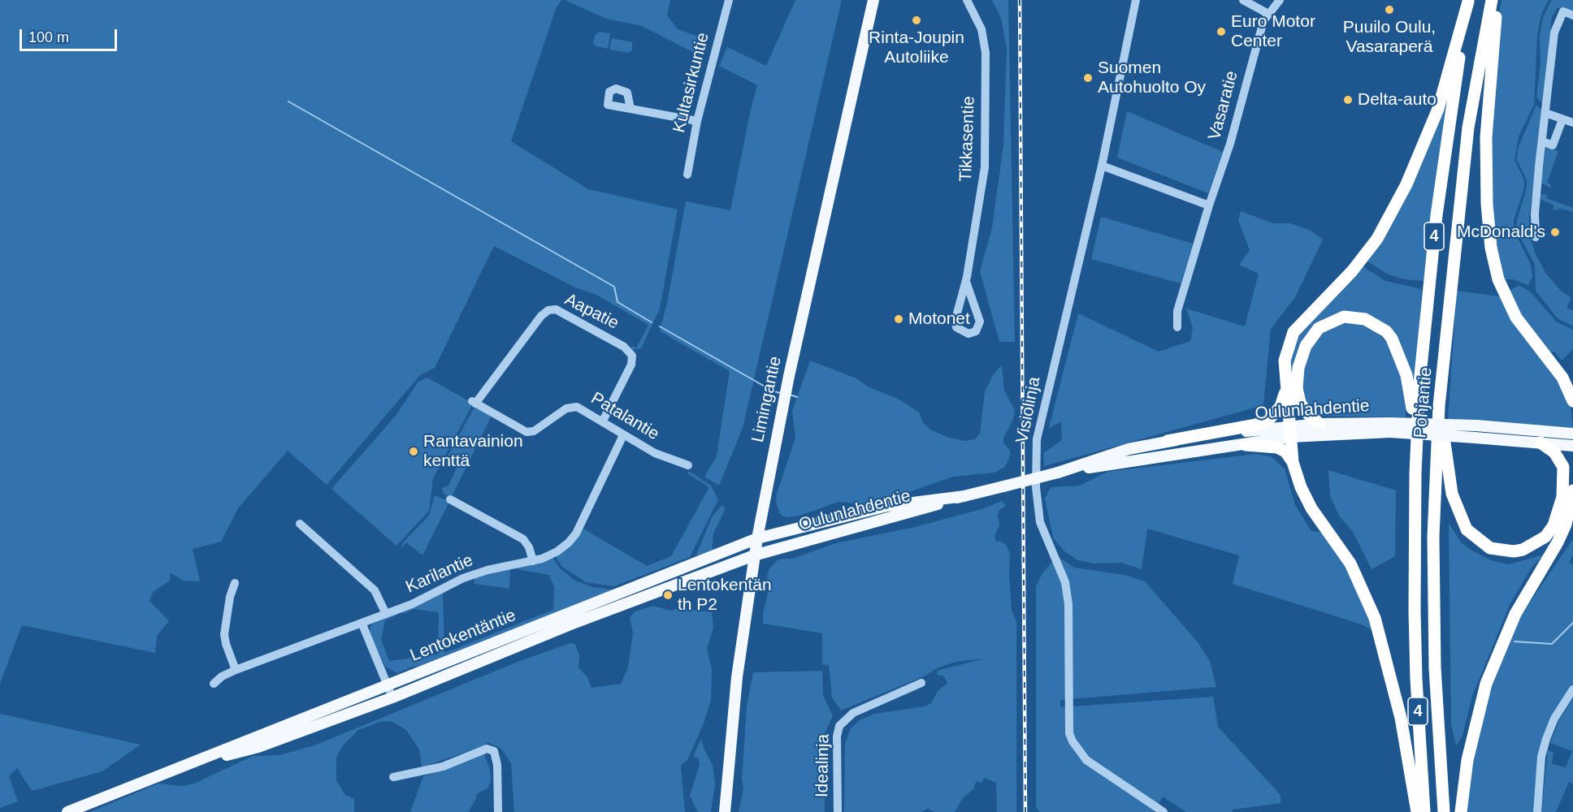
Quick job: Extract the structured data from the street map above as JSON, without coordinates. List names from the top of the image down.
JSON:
{
  "streets": {
    "highway": ["4", "Pohjantie"],
    "main road": ["Limingantie", "Oulunlahdentie", "Lentokentäntie"],
    "street": [
      "Kultasirkuntie",
      "Vasaratie",
      "Tikkasentie",
      "Aapatie",
      "Visiolinja",
      "Patalantie",
      "Karilantie",
      "Idealinja"
    ]
  },
  "crossings": [
    ["Aapatie", "Patalantie"],
    ["Limingantie", "Oulunlahdentie"],
    ["Limingantie", "Lentokentäntie"],
    ["Oulunlahdentie", "Lentokentäntie"],
    ["Patalantie", "Karilantie"]
  ],
  "places": [
    "Puuilo Oulu, Vasaraperä",
    "Rinta-Joupin Autoliike",
    "Euro Motor Center",
    "Suomen Autohuolto Oy",
    "Delta-auto",
    "McDonald's",
    "Motonet",
    "Rantavainion kenttä",
    "Lentokentän th P2"
  ],
  "scale_bar": "100 m"
}
